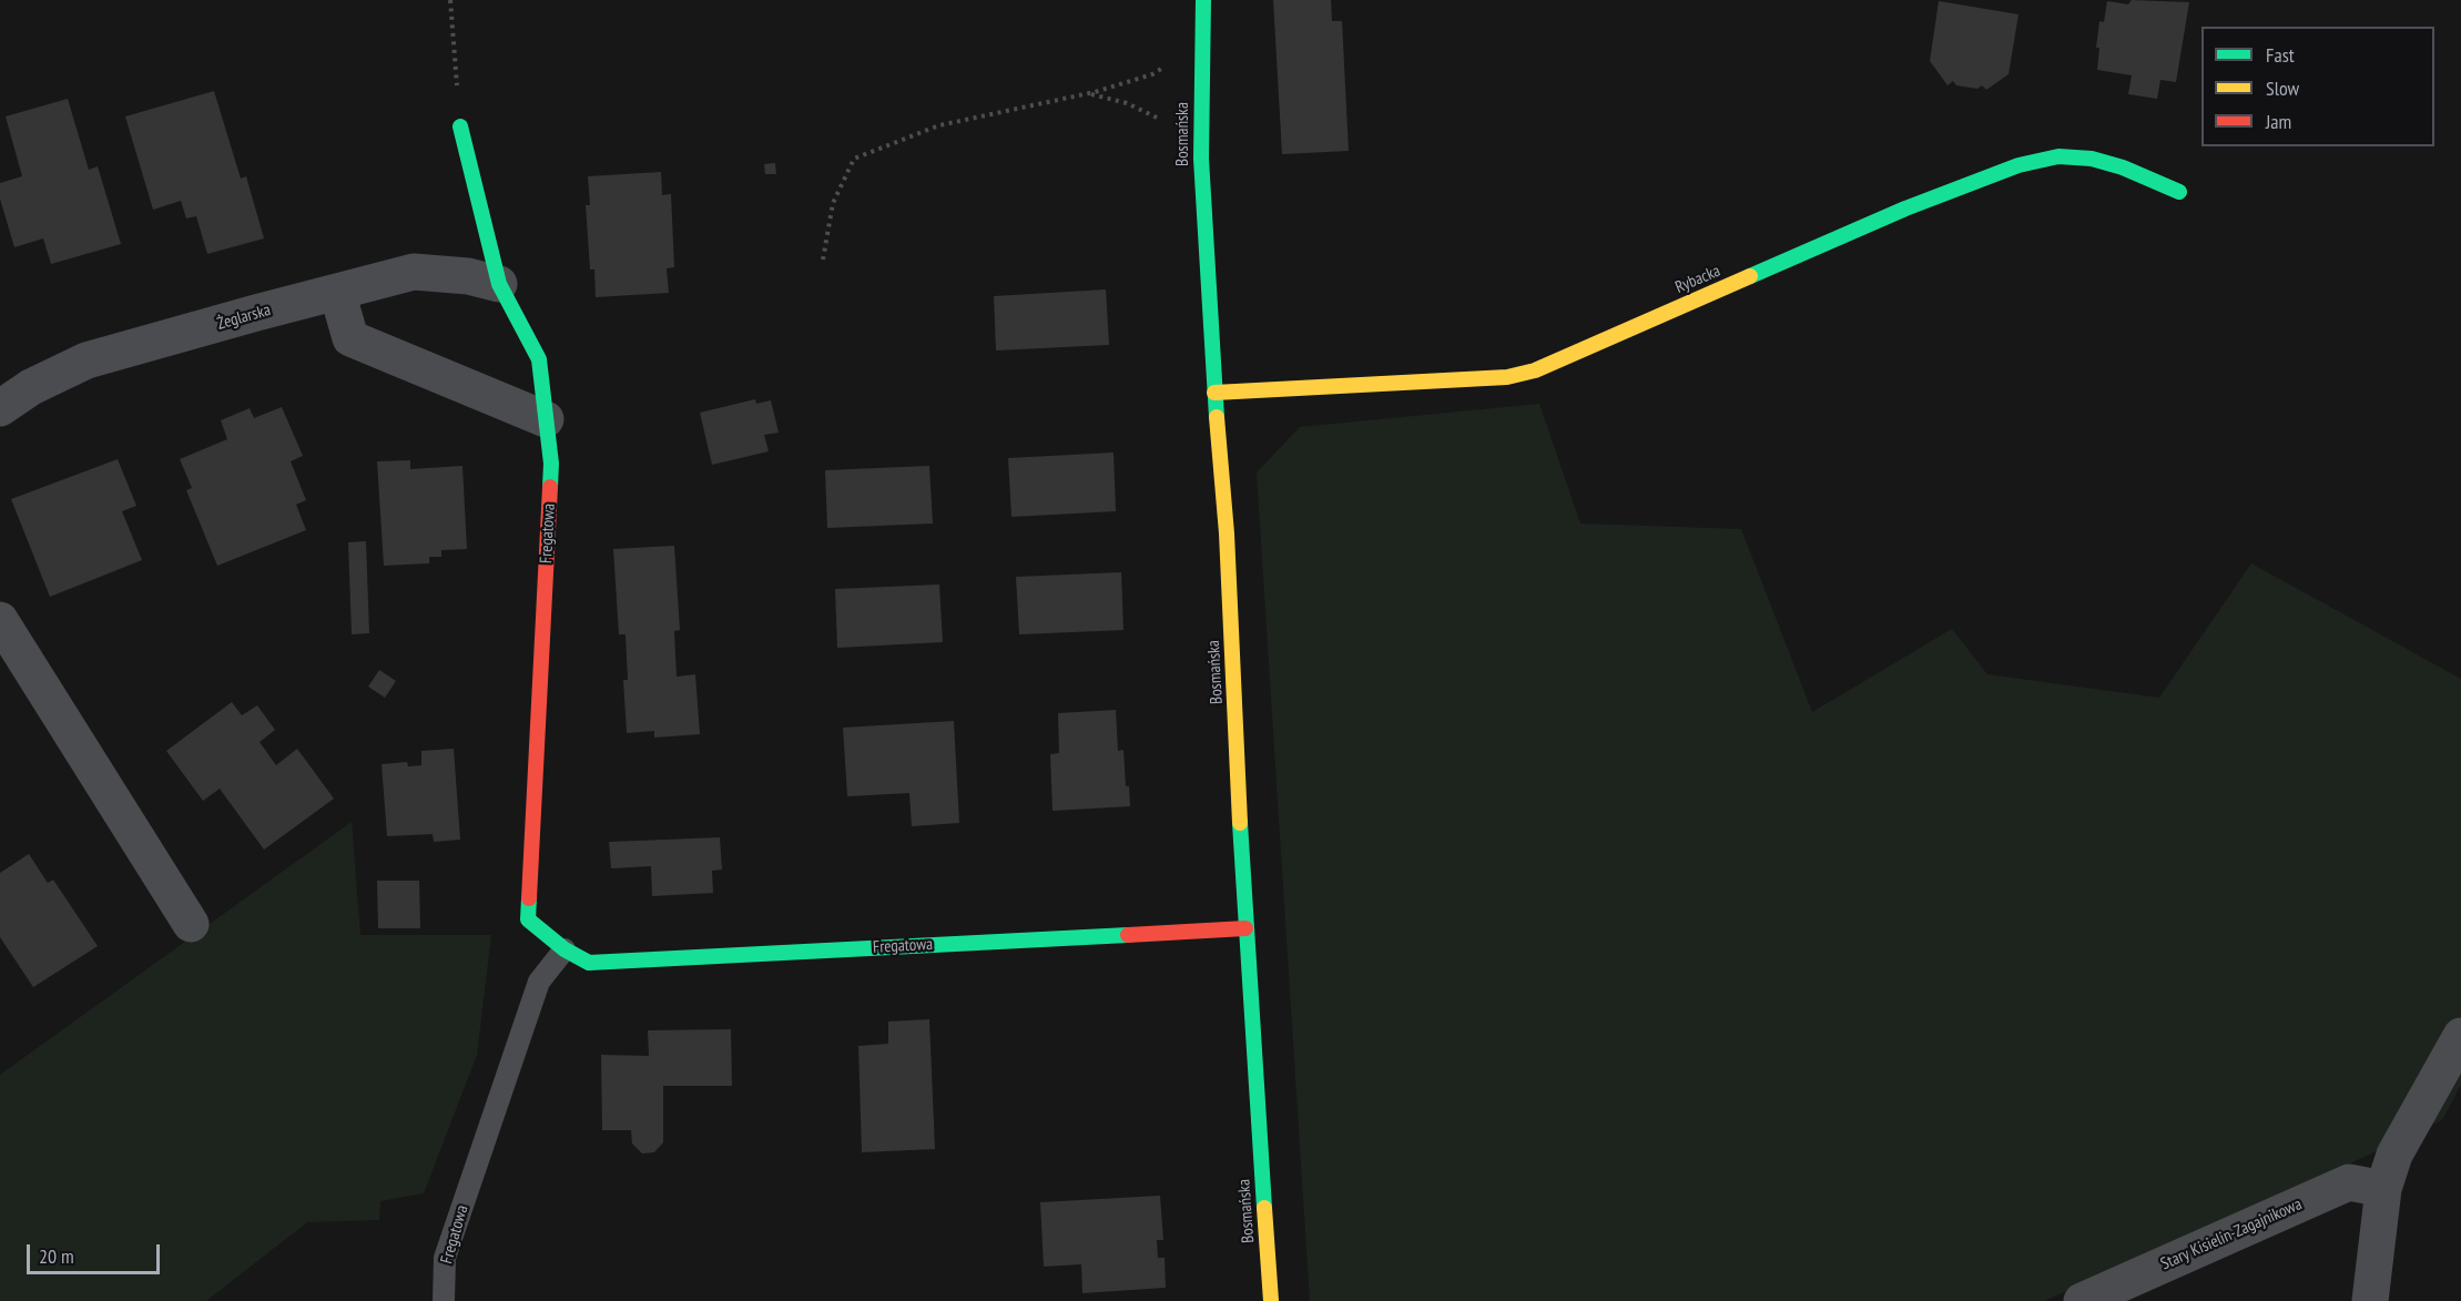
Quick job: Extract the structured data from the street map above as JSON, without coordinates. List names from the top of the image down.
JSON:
{
  "streets": {
    "street": [
      "Bosmańska",
      "Rybacka",
      "Żeglarska",
      "Fregatowa",
      "Stary Kisielin-Zagajnikowa"
    ]
  },
  "crossings": [
    ["Bosmańska", "Rybacka"],
    ["Bosmańska", "Fregatowa"],
    ["Żeglarska", "Fregatowa"]
  ],
  "legend": ["Fast", "Slow", "Jam"],
  "scale_bar": "20 m"
}
